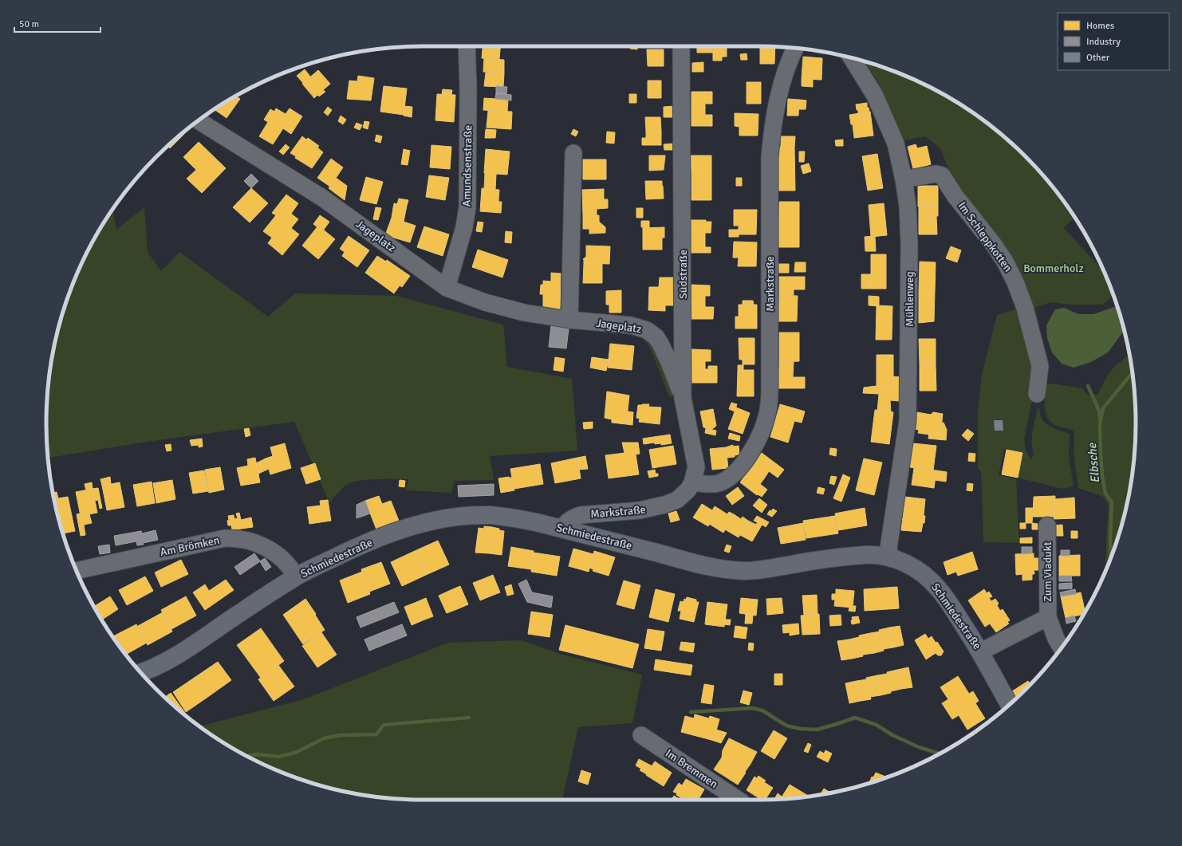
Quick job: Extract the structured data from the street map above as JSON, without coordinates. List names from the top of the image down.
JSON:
{
  "streets": {
    "main road": ["Schmiedestraße"],
    "street": [
      "Amundsenstraße",
      "Jageplatz",
      "Im Schleppkotten",
      "Südstraße",
      "Markstraße",
      "Mühlenweg",
      "Am Brömken",
      "Zum Viadukt",
      "Im Bremmen"
    ]
  },
  "crossings": [
    ["Amundsenstraße", "Jageplatz"],
    ["Jageplatz", "Südstraße"],
    ["Im Schleppkotten", "Mühlenweg"],
    ["Südstraße", "Markstraße"],
    ["Markstraße", "Schmiedestraße"],
    ["Mühlenweg", "Schmiedestraße"],
    ["Schmiedestraße", "Am Brömken"],
    ["Schmiedestraße", "Zum Viadukt"]
  ],
  "water": ["Elbsche"],
  "parks": ["Bommerholz"],
  "legend": ["Homes", "Industry", "Other"],
  "scale_bar": "50 m"
}
